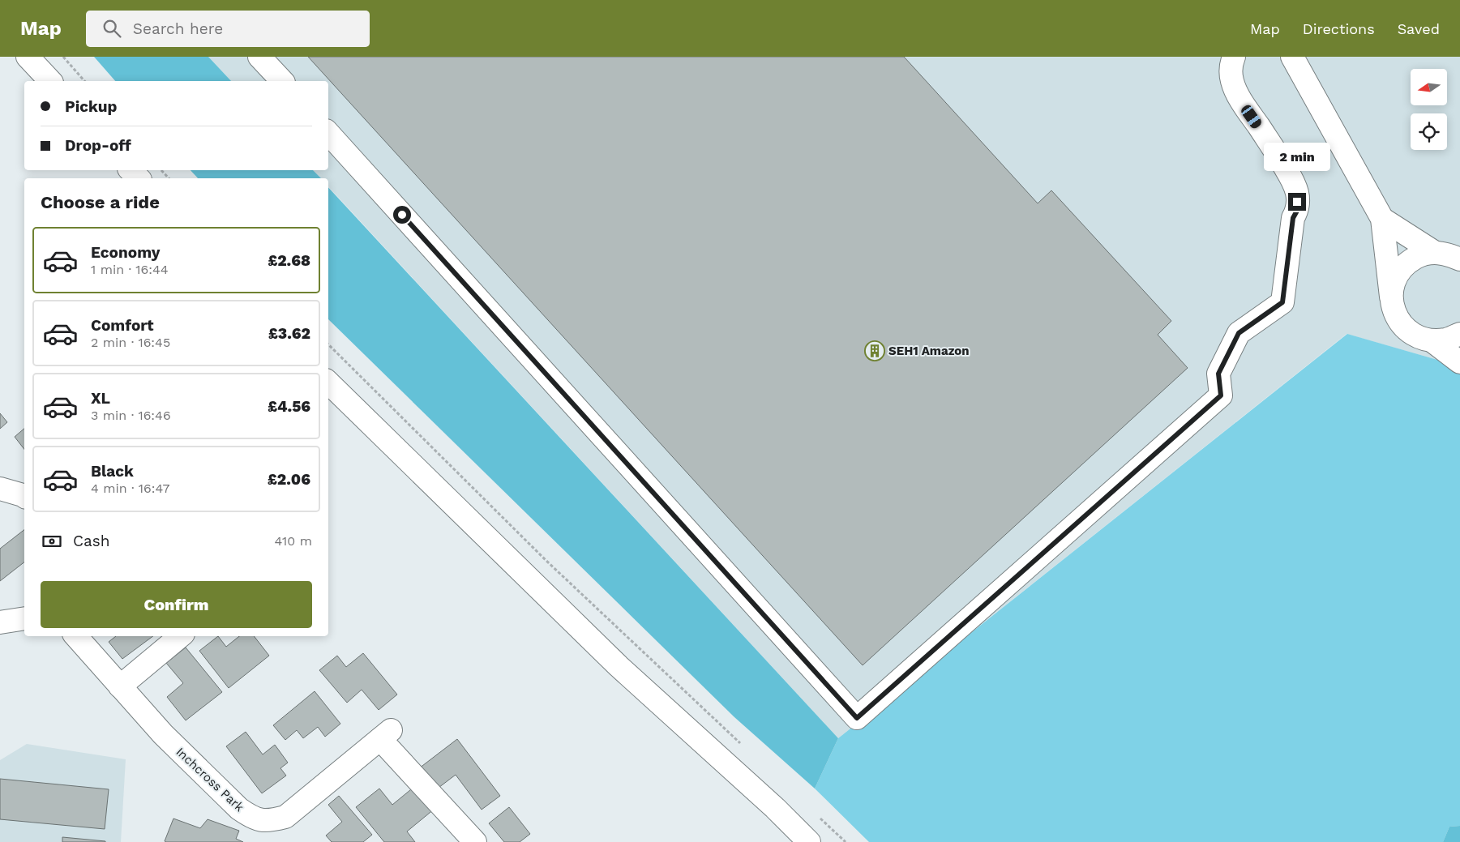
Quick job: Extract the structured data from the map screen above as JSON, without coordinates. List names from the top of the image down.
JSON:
{
  "streets": {
    "street": ["Inchcross Park"]
  },
  "places": {
    "building": ["SEH1 Amazon"]
  },
  "north": "left",
  "page": {
    "header": "Map",
    "search": "Search here",
    "nav": ["Map", "Directions", "Saved"],
    "banner": ["Pickup", "Drop-off"],
    "bubble": "2 min",
    "heading": "Choose a ride",
    "list": [
      {
        "name": "Economy",
        "note": "1 min · 16:44",
        "value": "£2.68"
      },
      {
        "name": "Comfort",
        "note": "2 min · 16:45",
        "value": "£3.62"
      },
      {
        "name": "XL",
        "note": "3 min · 16:46",
        "value": "£4.56"
      },
      {
        "name": "Black",
        "note": "4 min · 16:47",
        "value": "£2.06"
      }
    ],
    "pay": ["Cash", "410 m"],
    "buttons": "Confirm"
  }
}
